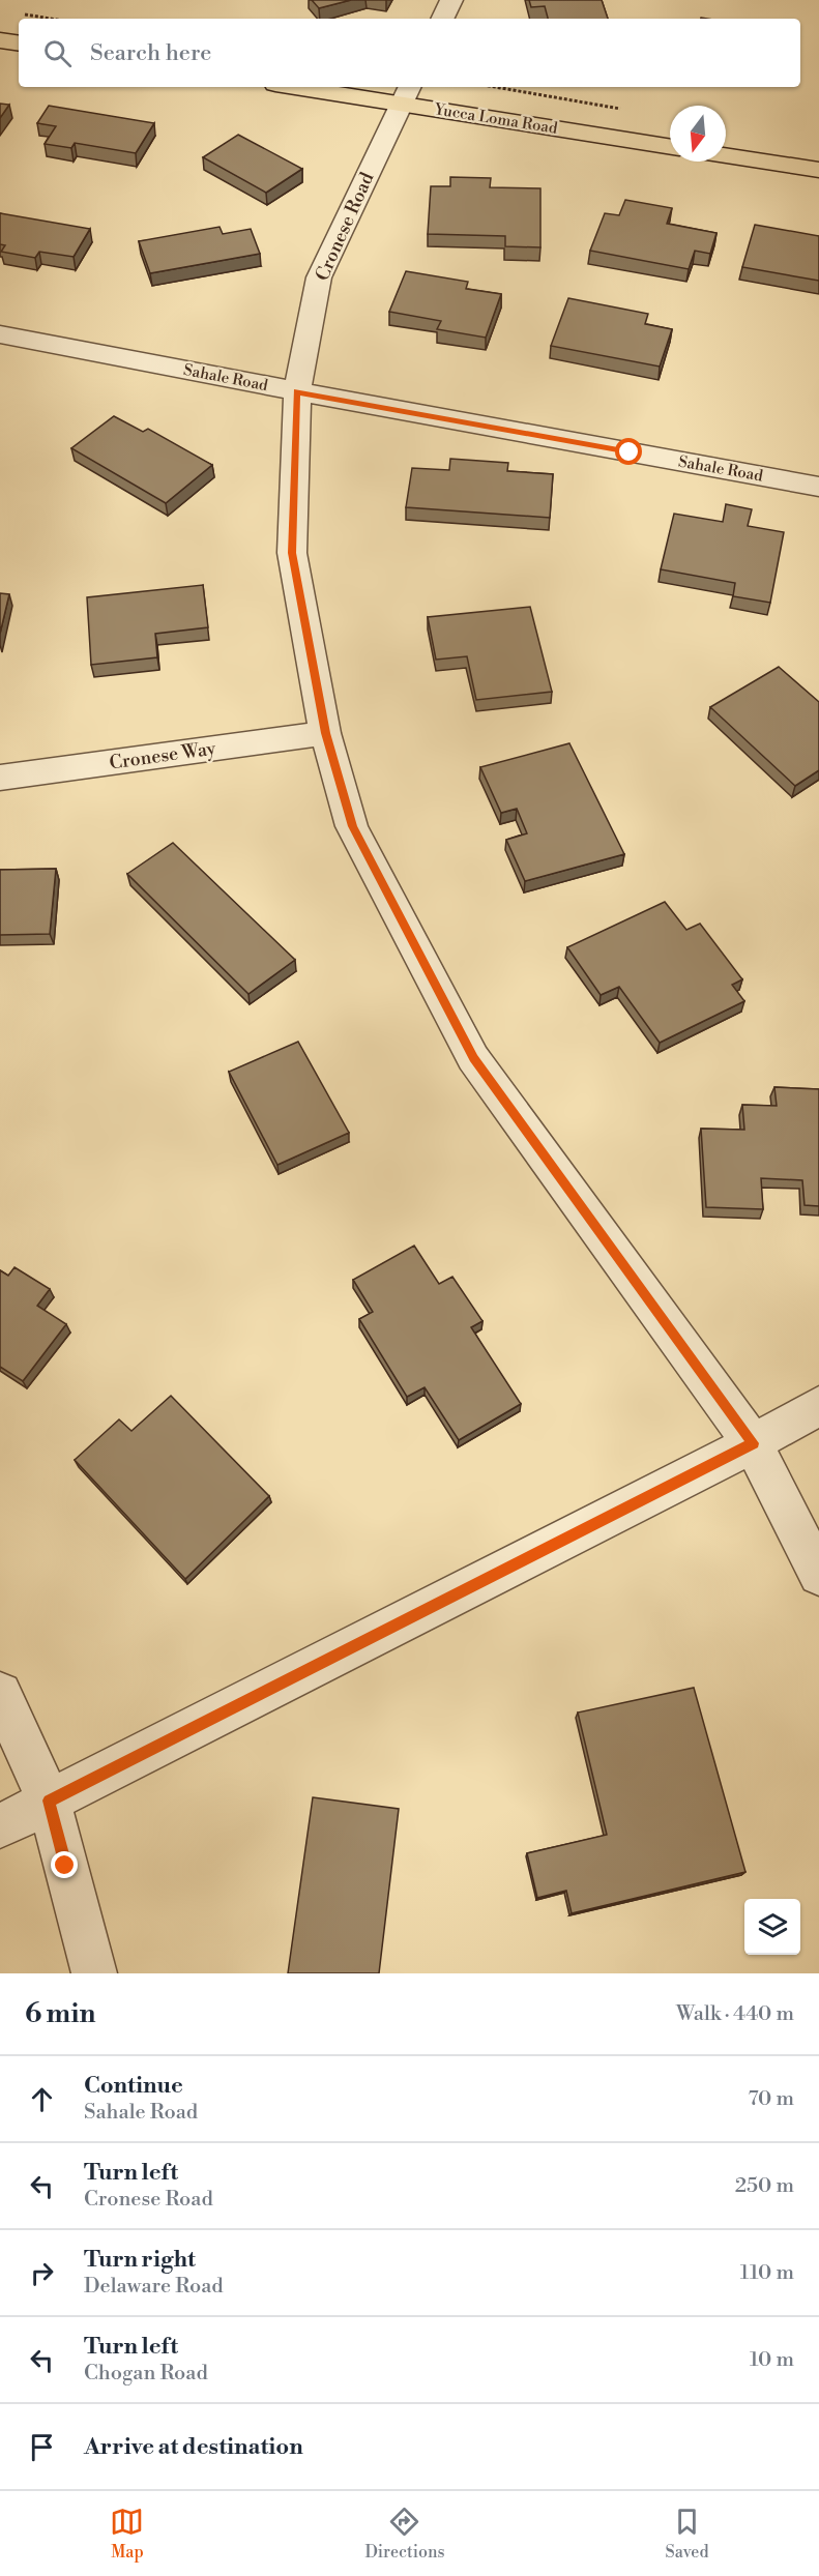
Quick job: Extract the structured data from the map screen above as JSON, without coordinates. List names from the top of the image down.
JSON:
{
  "streets": {
    "main road": ["Yucca Loma Road"],
    "street": ["Cronese Road", "Sahale Road", "Cronese Way"]
  },
  "crossings": [
    ["Yucca Loma Road", "Cronese Road"],
    ["Cronese Road", "Sahale Road"],
    ["Cronese Road", "Cronese Way"]
  ],
  "north": "bottom",
  "page": {
    "search": "Search here",
    "heading": ["6 min", "Walk · 440 m"],
    "list": [
      ["Continue", "Sahale Road", "70 m"],
      ["Turn left", "Cronese Road", "250 m"],
      ["Turn right", "Delaware Road", "110 m"],
      ["Turn left", "Chogan Road", "10 m"],
      "Arrive at destination"
    ],
    "nav": ["Map", "Directions", "Saved"]
  }
}
